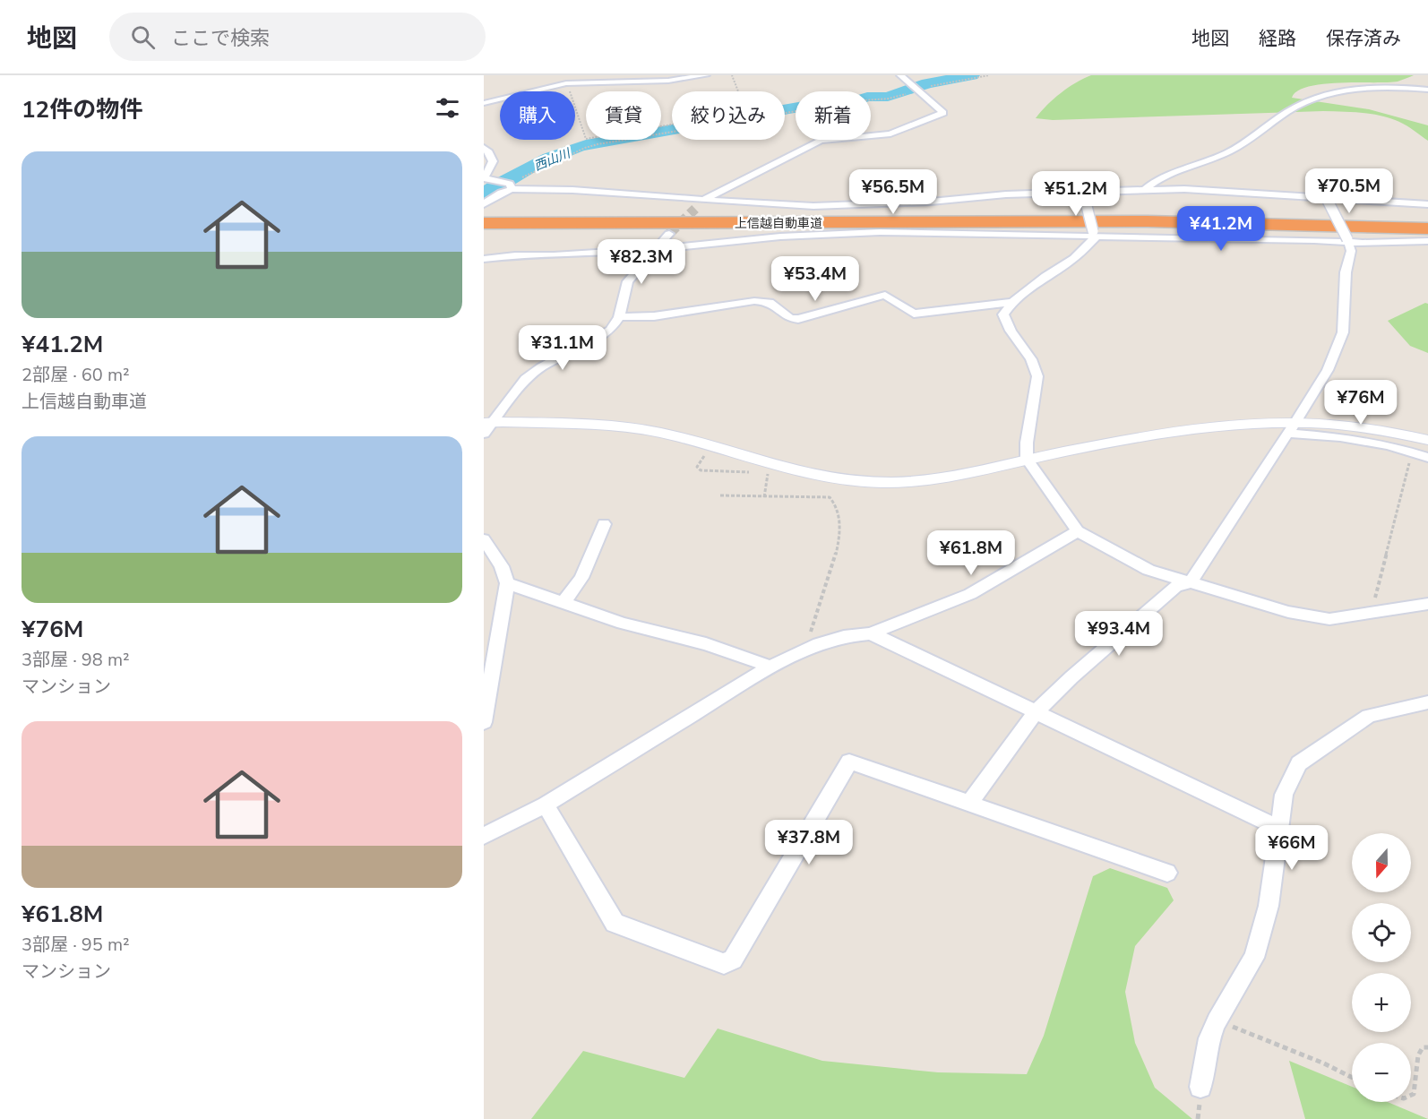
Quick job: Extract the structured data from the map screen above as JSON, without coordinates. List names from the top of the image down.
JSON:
{
  "streets": {
    "highway": ["上信越自動車道"]
  },
  "water": ["西山川"],
  "north": "bottom",
  "page": {
    "header": "地図",
    "search": "ここで検索",
    "nav": ["地図", "経路", "保存済み"],
    "heading": "12件の物件",
    "chip": [
      "購入",
      "賃貸",
      "絞り込み",
      "新着"
    ],
    "list": [
      {
        "name": "¥41.2M",
        "note": "2部屋 · 60 m² · 上信越自動車道"
      },
      {
        "name": "¥76M",
        "note": "3部屋 · 98 m² · マンション"
      },
      {
        "name": "¥61.8M",
        "note": "3部屋 · 95 m² · マンション"
      }
    ],
    "price": [
      "¥70.5M",
      "¥56.5M",
      "¥51.2M",
      "¥41.2M",
      "¥82.3M",
      "¥53.4M",
      "¥31.1M",
      "¥76M",
      "¥61.8M",
      "¥93.4M",
      "¥37.8M",
      "¥66M"
    ],
    "map_buttons": ["+", "−"]
  }
}
